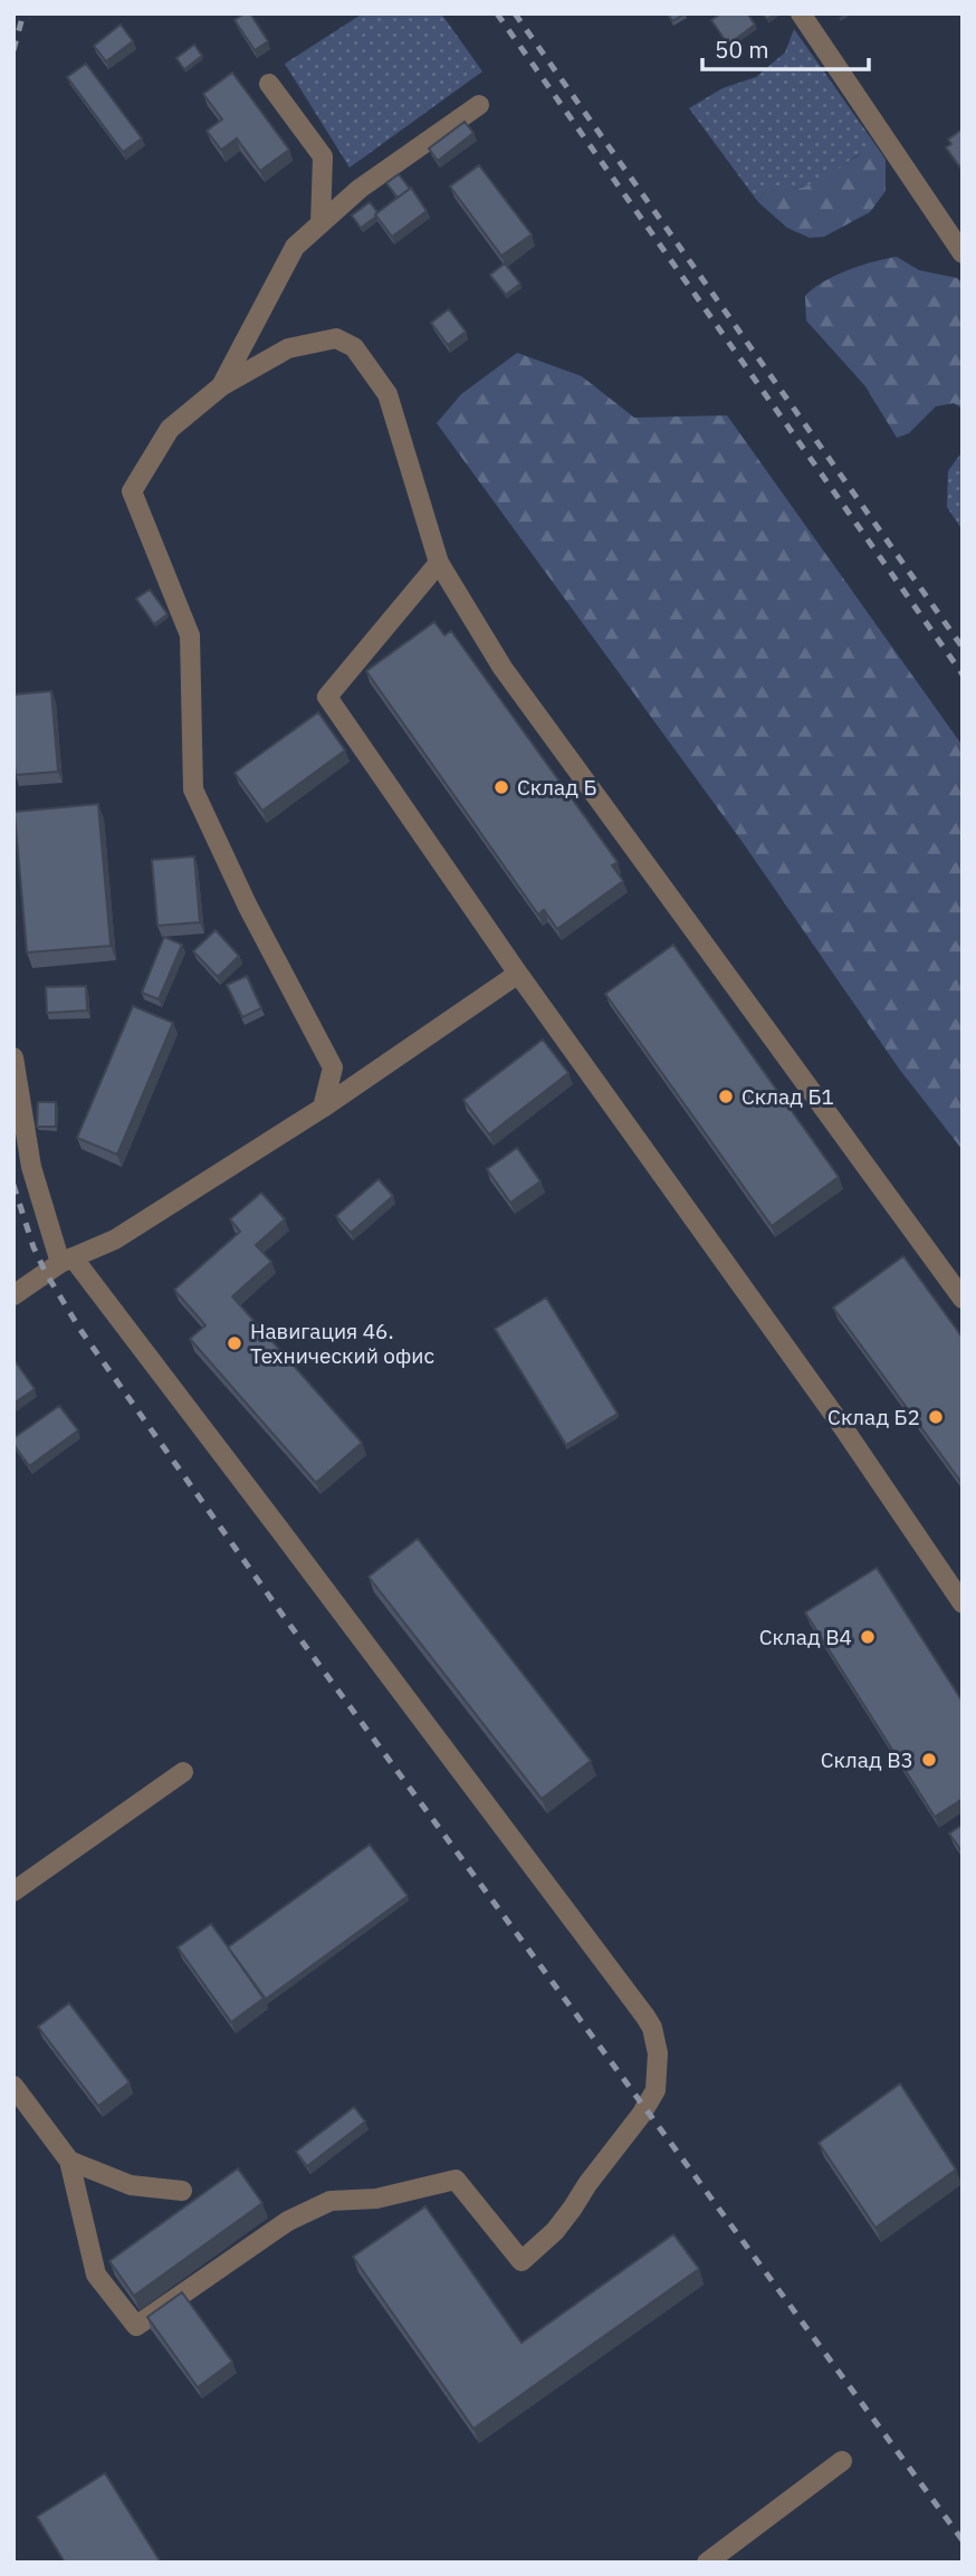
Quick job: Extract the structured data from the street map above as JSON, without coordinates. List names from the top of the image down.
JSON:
{
  "places": [
    "Склад Б",
    "Склад Б1",
    "Навигация 46. Технический офис",
    "Склад Б2",
    "Склад В4",
    "Склад В3"
  ],
  "scale_bar": "50 m"
}
